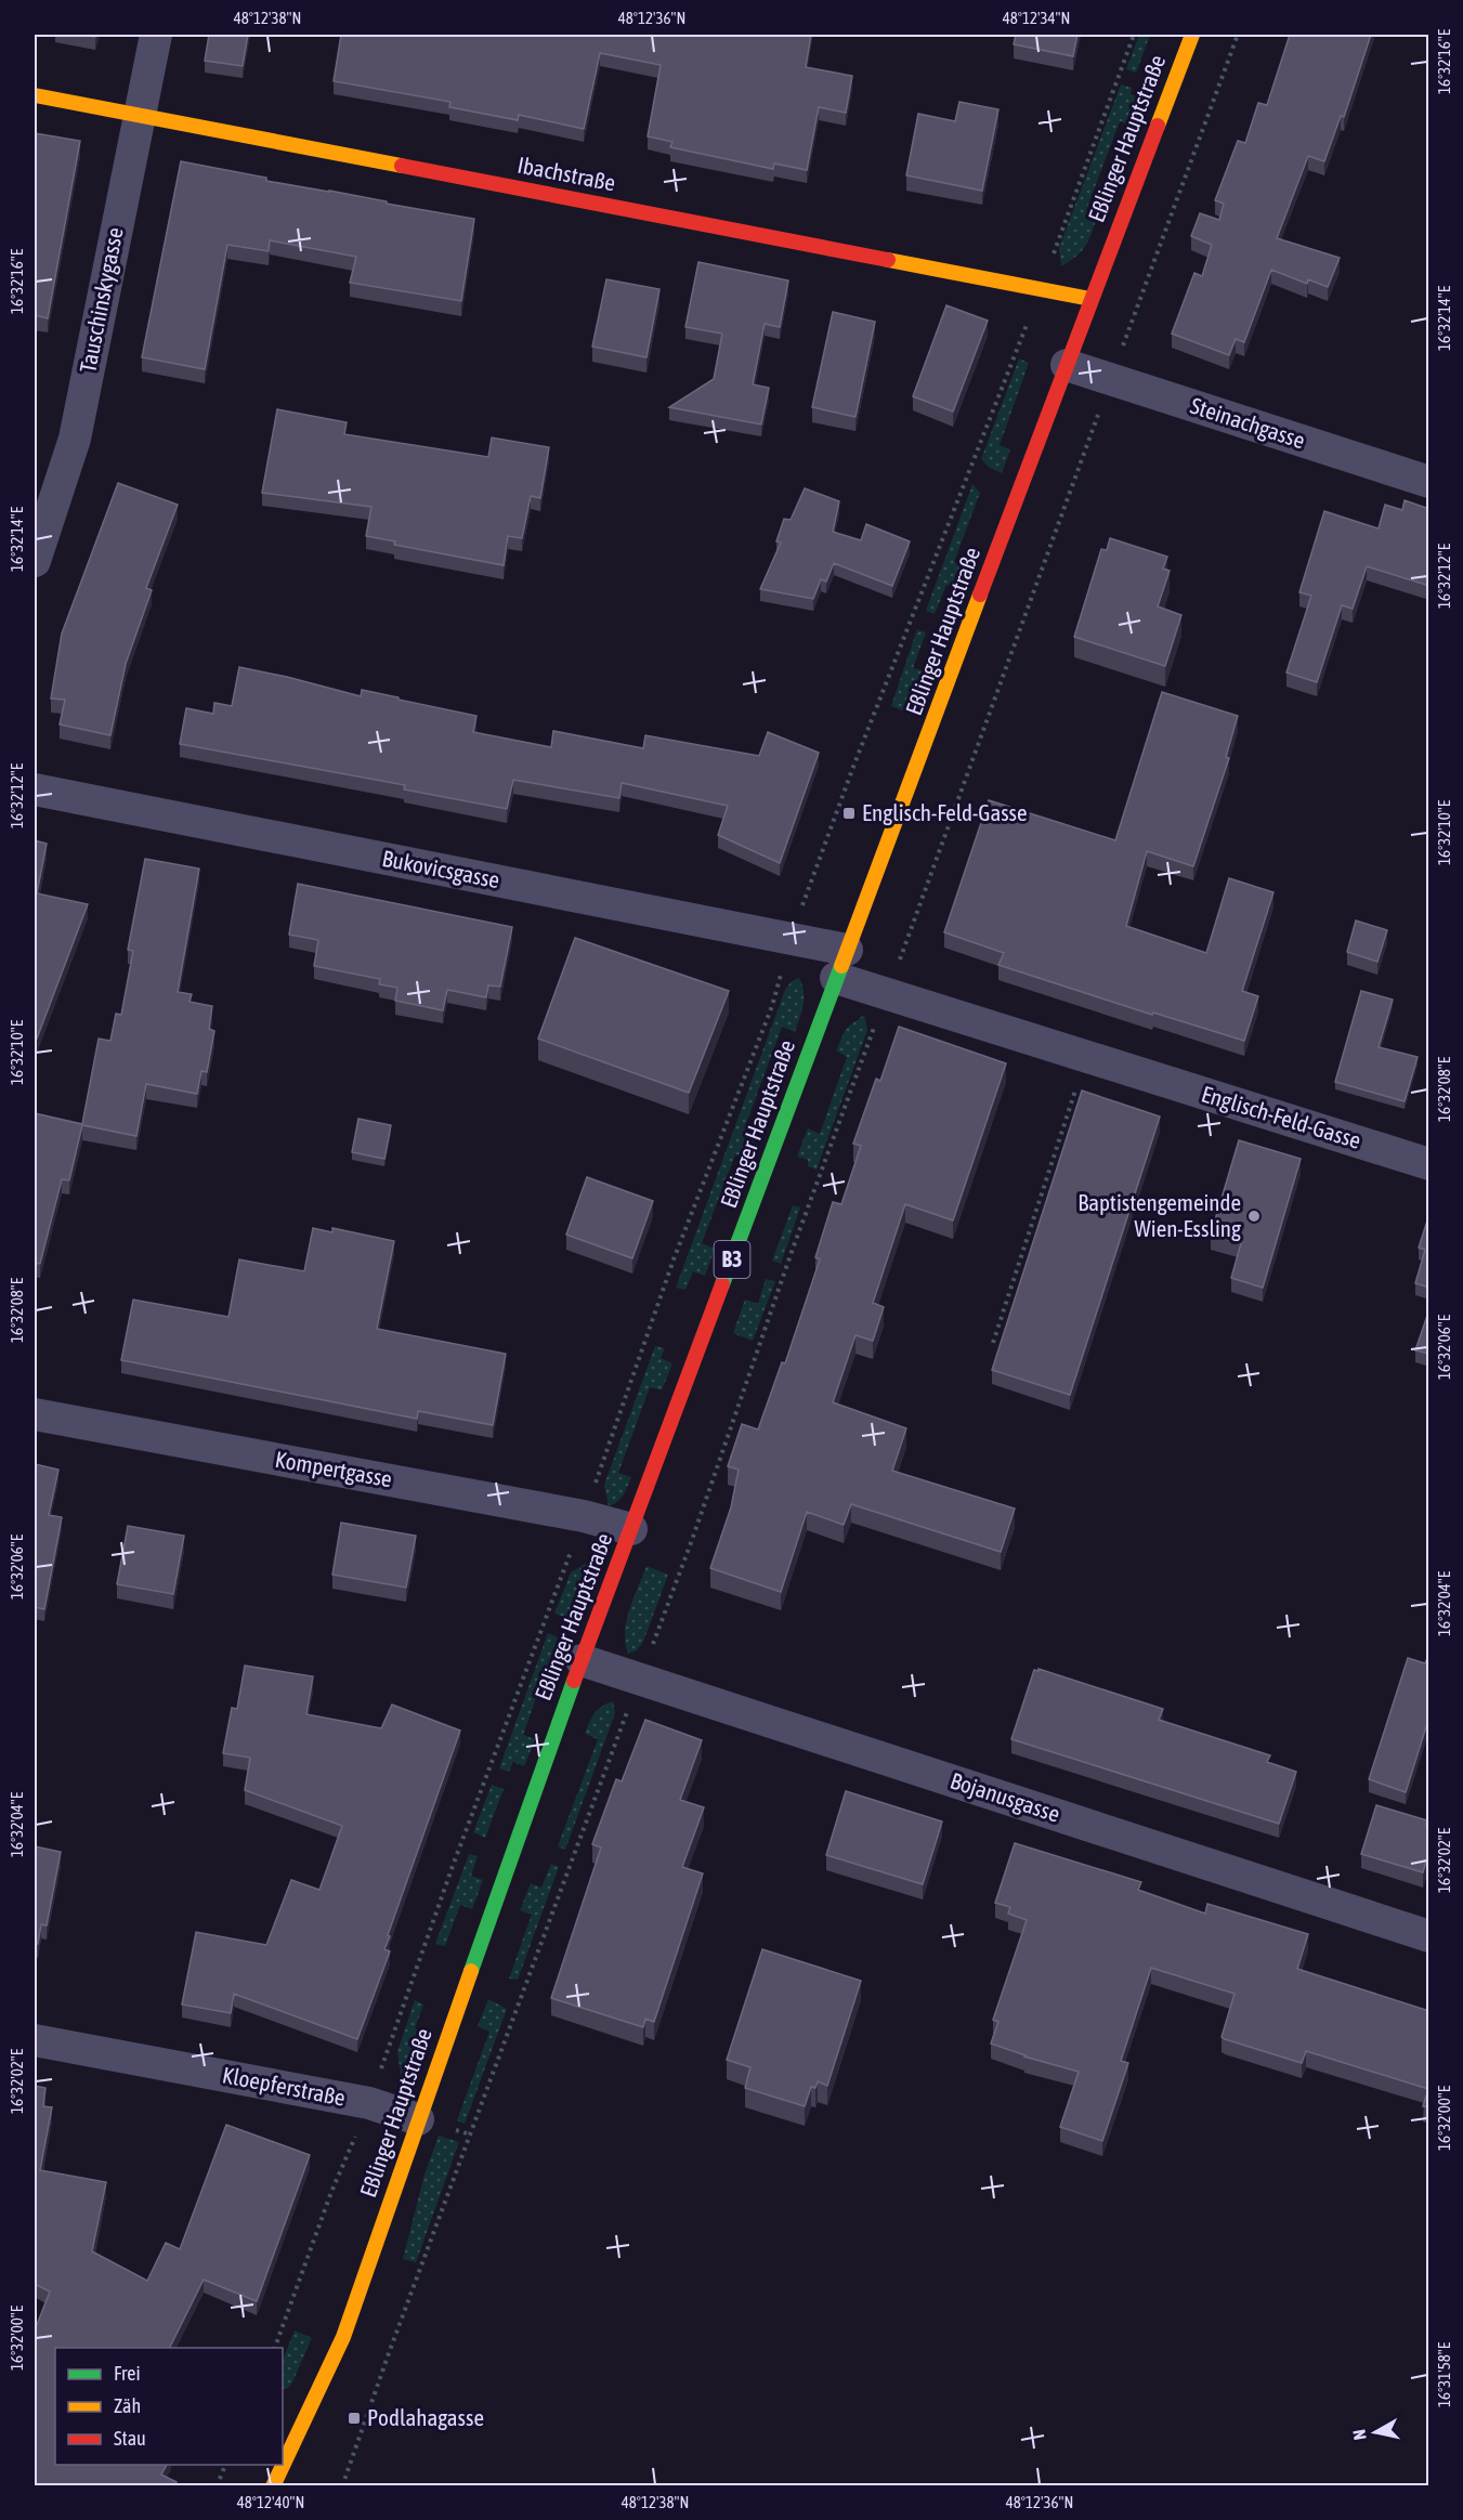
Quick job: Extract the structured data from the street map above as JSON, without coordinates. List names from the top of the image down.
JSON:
{
  "streets": {
    "main road": ["Eßlinger Hauptstraße", "Ibachstraße", "B3"],
    "street": [
      "Tauschinskygasse",
      "Steinachgasse",
      "Bukovicsgasse",
      "Englisch-Feld-Gasse",
      "Kompertgasse",
      "Bojanusgasse",
      "Kloepferstraße"
    ]
  },
  "crossings": [
    ["Eßlinger Hauptstraße", "Ibachstraße"],
    ["Eßlinger Hauptstraße", "Steinachgasse"],
    ["Eßlinger Hauptstraße", "Bukovicsgasse"],
    ["Eßlinger Hauptstraße", "Englisch-Feld-Gasse"],
    ["Eßlinger Hauptstraße", "Kompertgasse"],
    ["Eßlinger Hauptstraße", "Bojanusgasse"],
    ["Eßlinger Hauptstraße", "Kloepferstraße"],
    ["Ibachstraße", "Tauschinskygasse"],
    ["Bukovicsgasse", "Englisch-Feld-Gasse"]
  ],
  "places": {
    "transit": ["Englisch-Feld-Gasse", "Podlahagasse"],
    "other": ["Baptistengemeinde Wien-Essling"]
  },
  "legend": ["Frei", "Zäh", "Stau"],
  "north": "left",
  "coordinates": [
    "48°12'38\"N",
    "48°12'36\"N",
    "48°12'34\"N",
    "16°32'16\"E",
    "16°32'14\"E",
    "16°32'12\"E",
    "16°32'10\"E",
    "16°32'08\"E",
    "16°32'06\"E",
    "16°32'04\"E",
    "16°32'02\"E",
    "16°32'00\"E",
    "16°31'58\"E",
    "48°12'40\"N"
  ]
}
